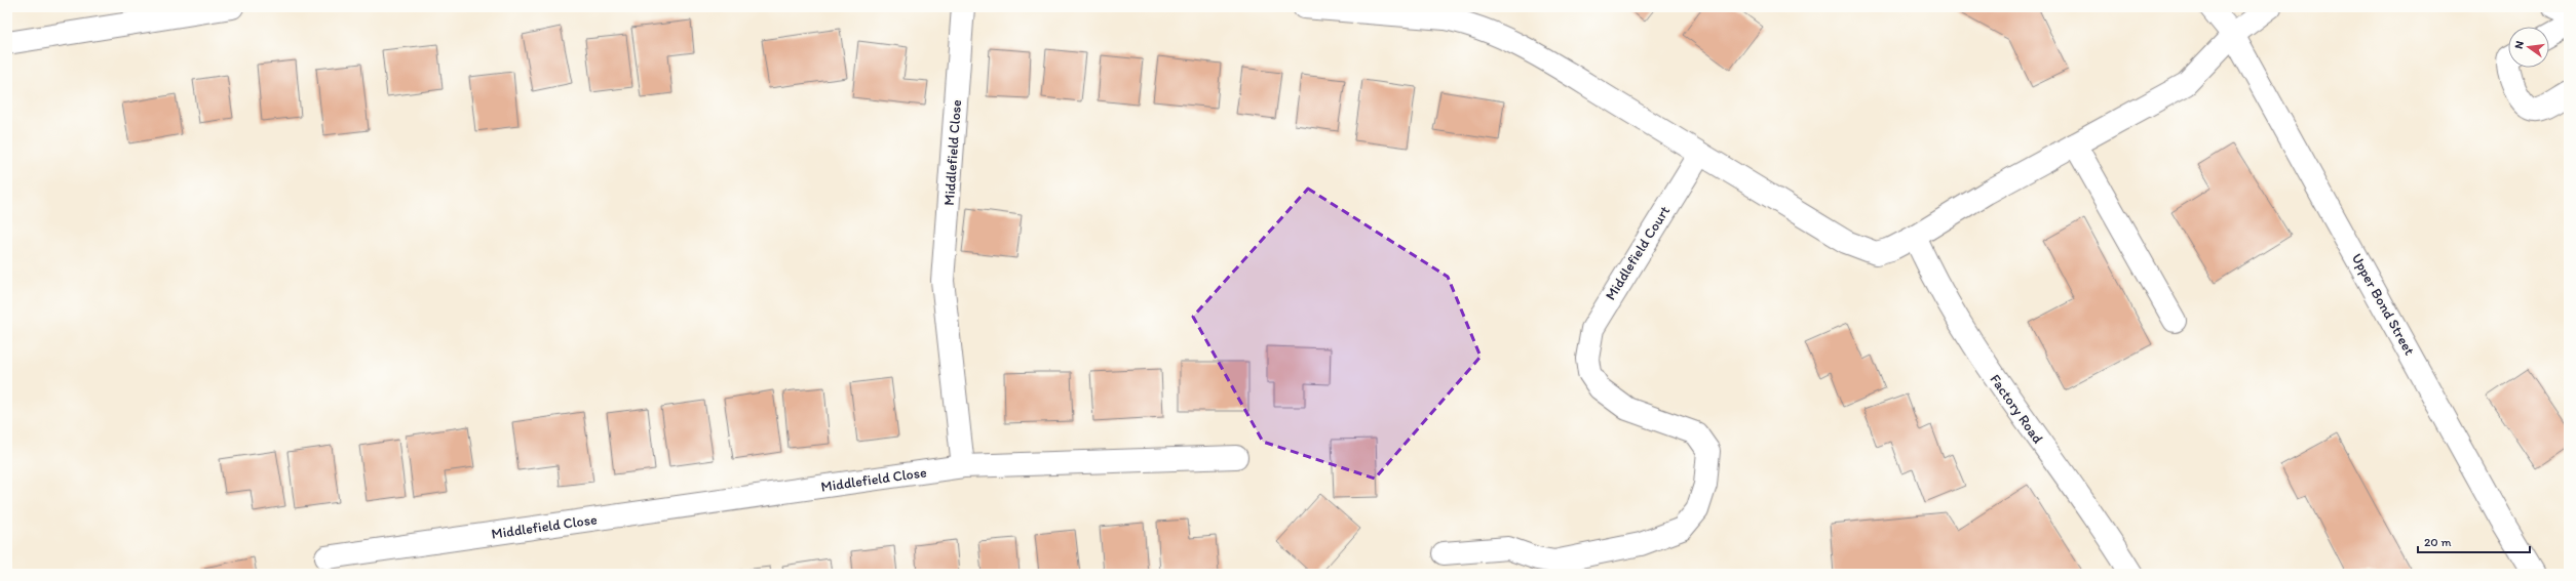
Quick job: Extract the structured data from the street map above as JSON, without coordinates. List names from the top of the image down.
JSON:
{
  "streets": {
    "street": [
      "Middlefield Close",
      "Middlefield Court",
      "Upper Bond Street",
      "Factory Road"
    ]
  },
  "scale_bar": "20 m",
  "north": "left"
}
